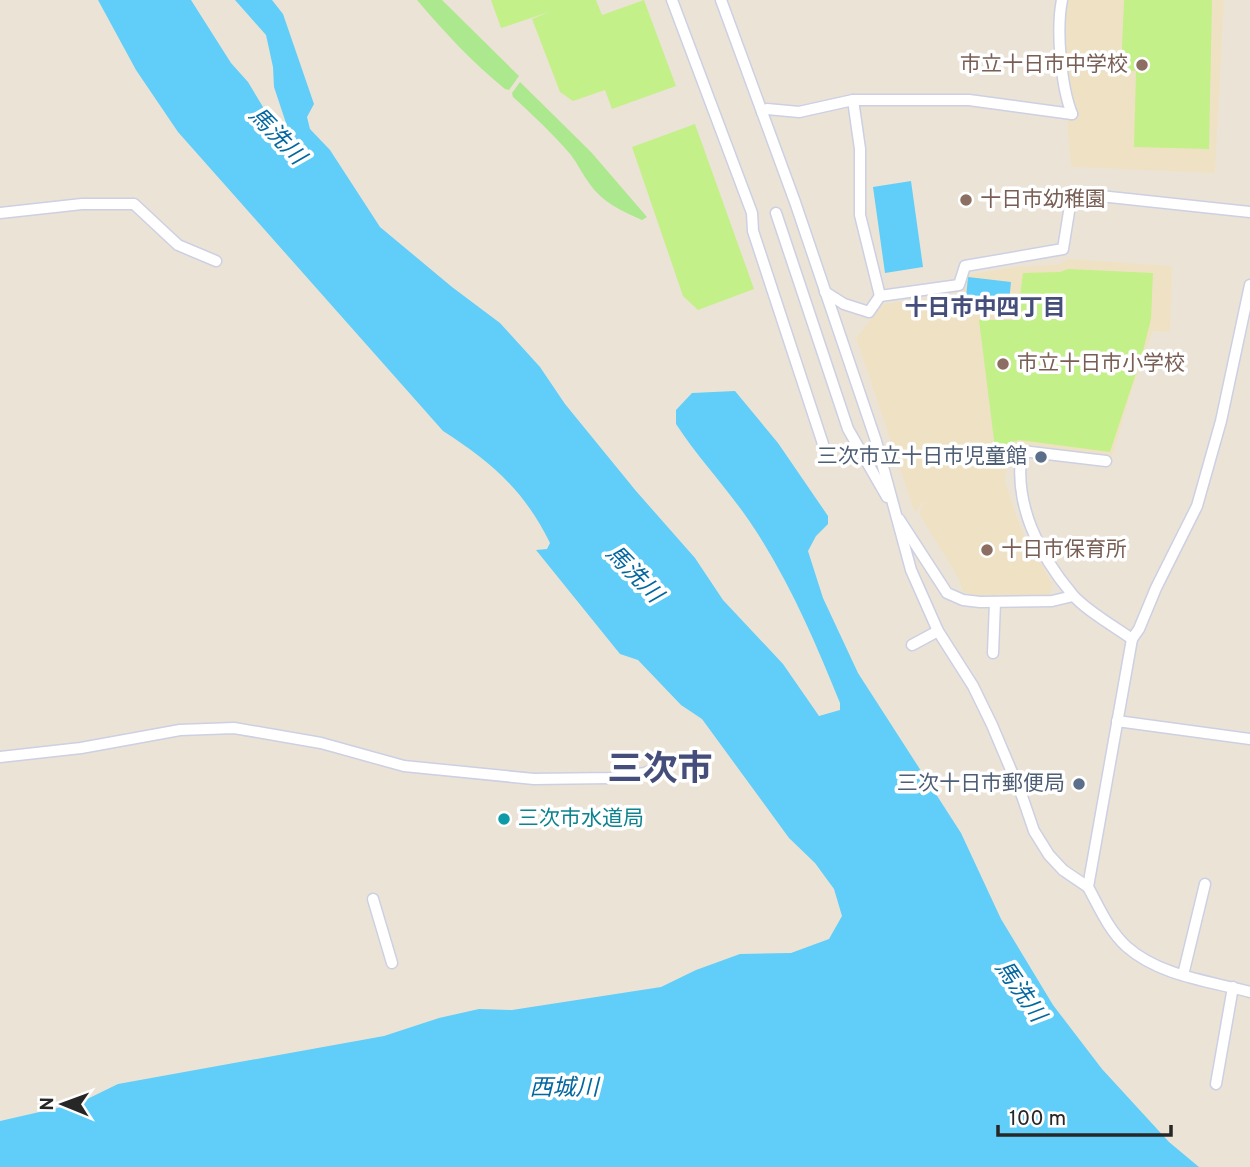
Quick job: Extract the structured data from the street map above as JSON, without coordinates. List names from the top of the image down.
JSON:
{
  "districts": ["十日市中四丁目", "三次市"],
  "water": ["馬洗川", "西城川"],
  "places": [
    "市立十日市中学校",
    "十日市幼稚園",
    "市立十日市小学校",
    "三次市立十日市児童館",
    "十日市保育所",
    "三次十日市郵便局",
    "三次市水道局"
  ],
  "scale_bar": "100 m",
  "north": "left"
}
